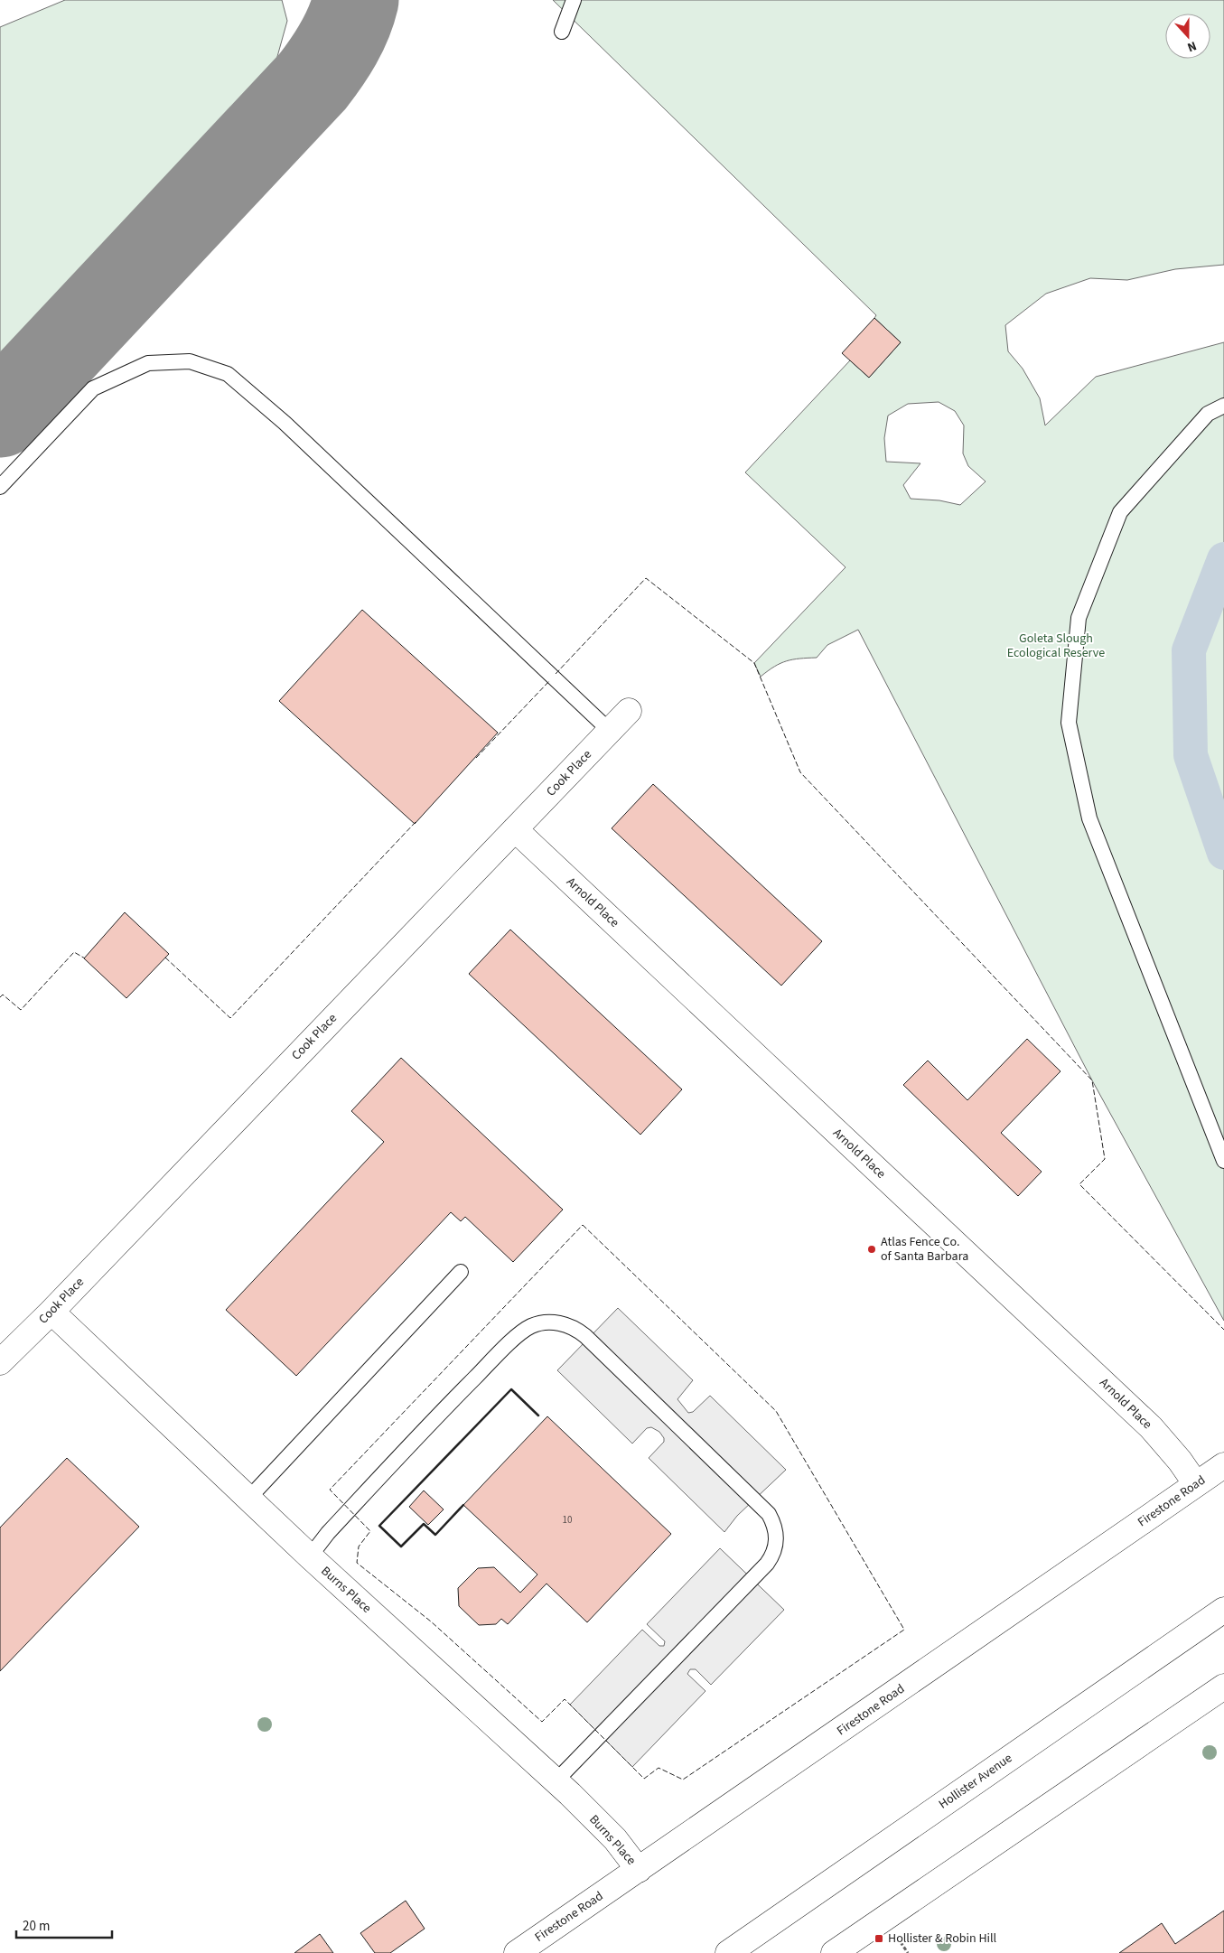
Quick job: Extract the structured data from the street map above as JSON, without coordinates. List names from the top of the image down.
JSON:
{
  "streets": {
    "street": [
      "Cook Place",
      "Arnold Place",
      "Firestone Road",
      "Burns Place",
      "Hollister Avenue"
    ]
  },
  "crossings": [
    ["Cook Place", "Arnold Place"],
    ["Cook Place", "Burns Place"],
    ["Arnold Place", "Firestone Road"],
    ["Firestone Road", "Burns Place"]
  ],
  "parks": ["Goleta Slough Ecological Reserve"],
  "places": {
    "other": ["Atlas Fence Co. of Santa Barbara"],
    "transit": ["Hollister & Robin Hill"]
  },
  "house_numbers": ["10"],
  "scale_bar": "20 m",
  "north": "bottom"
}
